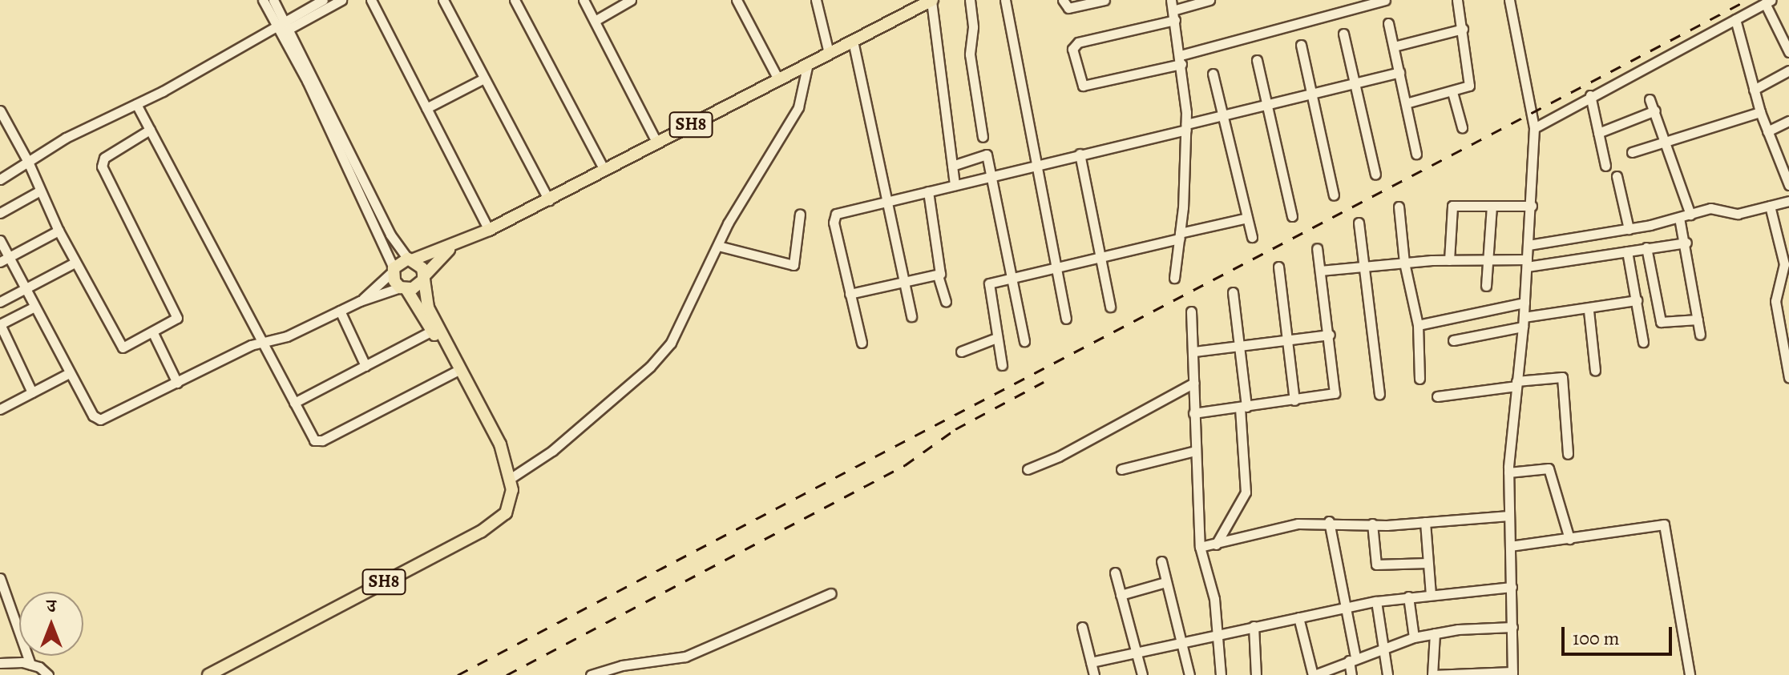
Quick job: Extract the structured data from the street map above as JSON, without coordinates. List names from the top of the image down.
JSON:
{
  "streets": {
    "main road": ["SH8"]
  },
  "scale_bar": "100 m",
  "north": "top"
}
